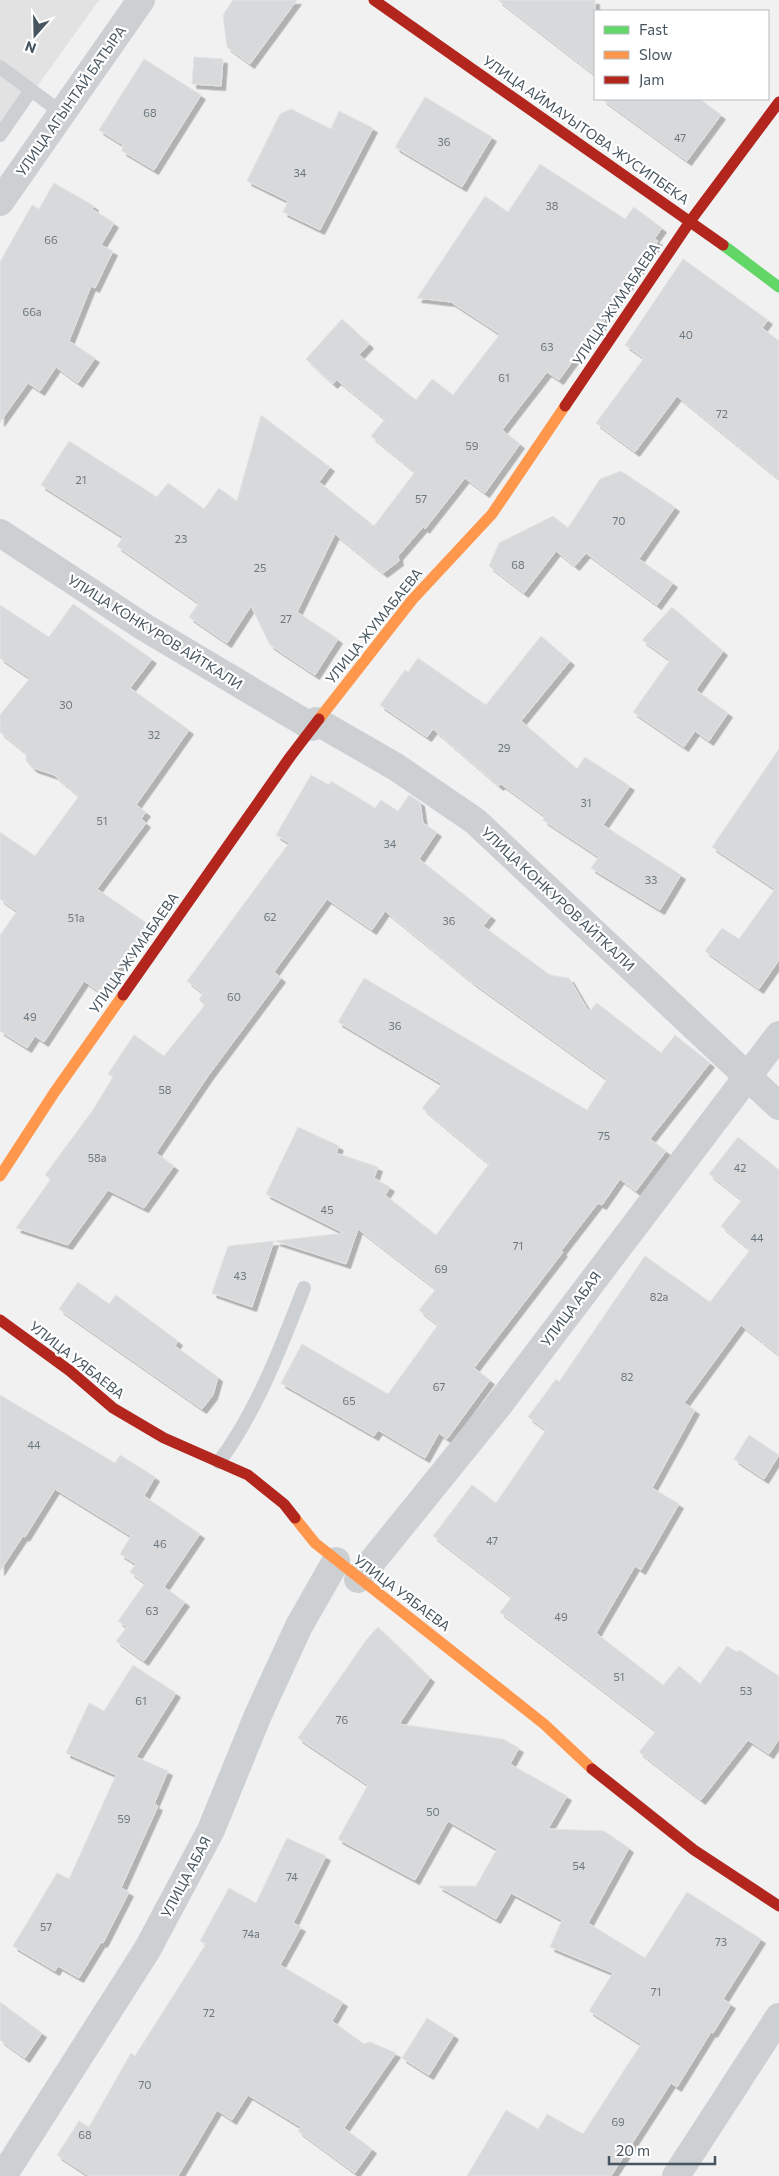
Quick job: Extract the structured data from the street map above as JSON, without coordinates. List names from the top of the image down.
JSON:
{
  "streets": {
    "street": [
      "УЛИЦА АГЫНТАЙ БАТЫРА",
      "УЛИЦА АЙМАУЫТОВА ЖУСИПБЕКА",
      "УЛИЦА ЖУМАБАЕВА",
      "УЛИЦА КОНКУРОВ АЙТКАЛИ",
      "УЛИЦА АБАЯ",
      "УЛИЦА УЯБАЕВА"
    ]
  },
  "crossings": [
    ["УЛИЦА АЙМАУЫТОВА ЖУСИПБЕКА", "УЛИЦА ЖУМАБАЕВА"],
    ["УЛИЦА ЖУМАБАЕВА", "УЛИЦА КОНКУРОВ АЙТКАЛИ"],
    ["УЛИЦА КОНКУРОВ АЙТКАЛИ", "УЛИЦА АБАЯ"],
    ["УЛИЦА АБАЯ", "УЛИЦА УЯБАЕВА"]
  ],
  "house_numbers": [
    "68",
    "47",
    "36",
    "34",
    "38",
    "66",
    "66а",
    "40",
    "63",
    "61",
    "72",
    "59",
    "21",
    "57",
    "70",
    "23",
    "68",
    "25",
    "27",
    "30",
    "32",
    "29",
    "31",
    "51",
    "34",
    "33",
    "62",
    "51а",
    "36",
    "60",
    "49",
    "36",
    "58",
    "75",
    "58а",
    "42",
    "45",
    "44",
    "71",
    "69",
    "43",
    "82а",
    "82",
    "67",
    "65",
    "44",
    "47",
    "46",
    "63",
    "49",
    "51",
    "53",
    "61",
    "76",
    "50",
    "59",
    "54",
    "74",
    "57",
    "74а",
    "73",
    "71",
    "72",
    "70",
    "69",
    "68"
  ],
  "legend": ["Fast", "Slow", "Jam"],
  "scale_bar": "20 m",
  "north": "bottom"
}
